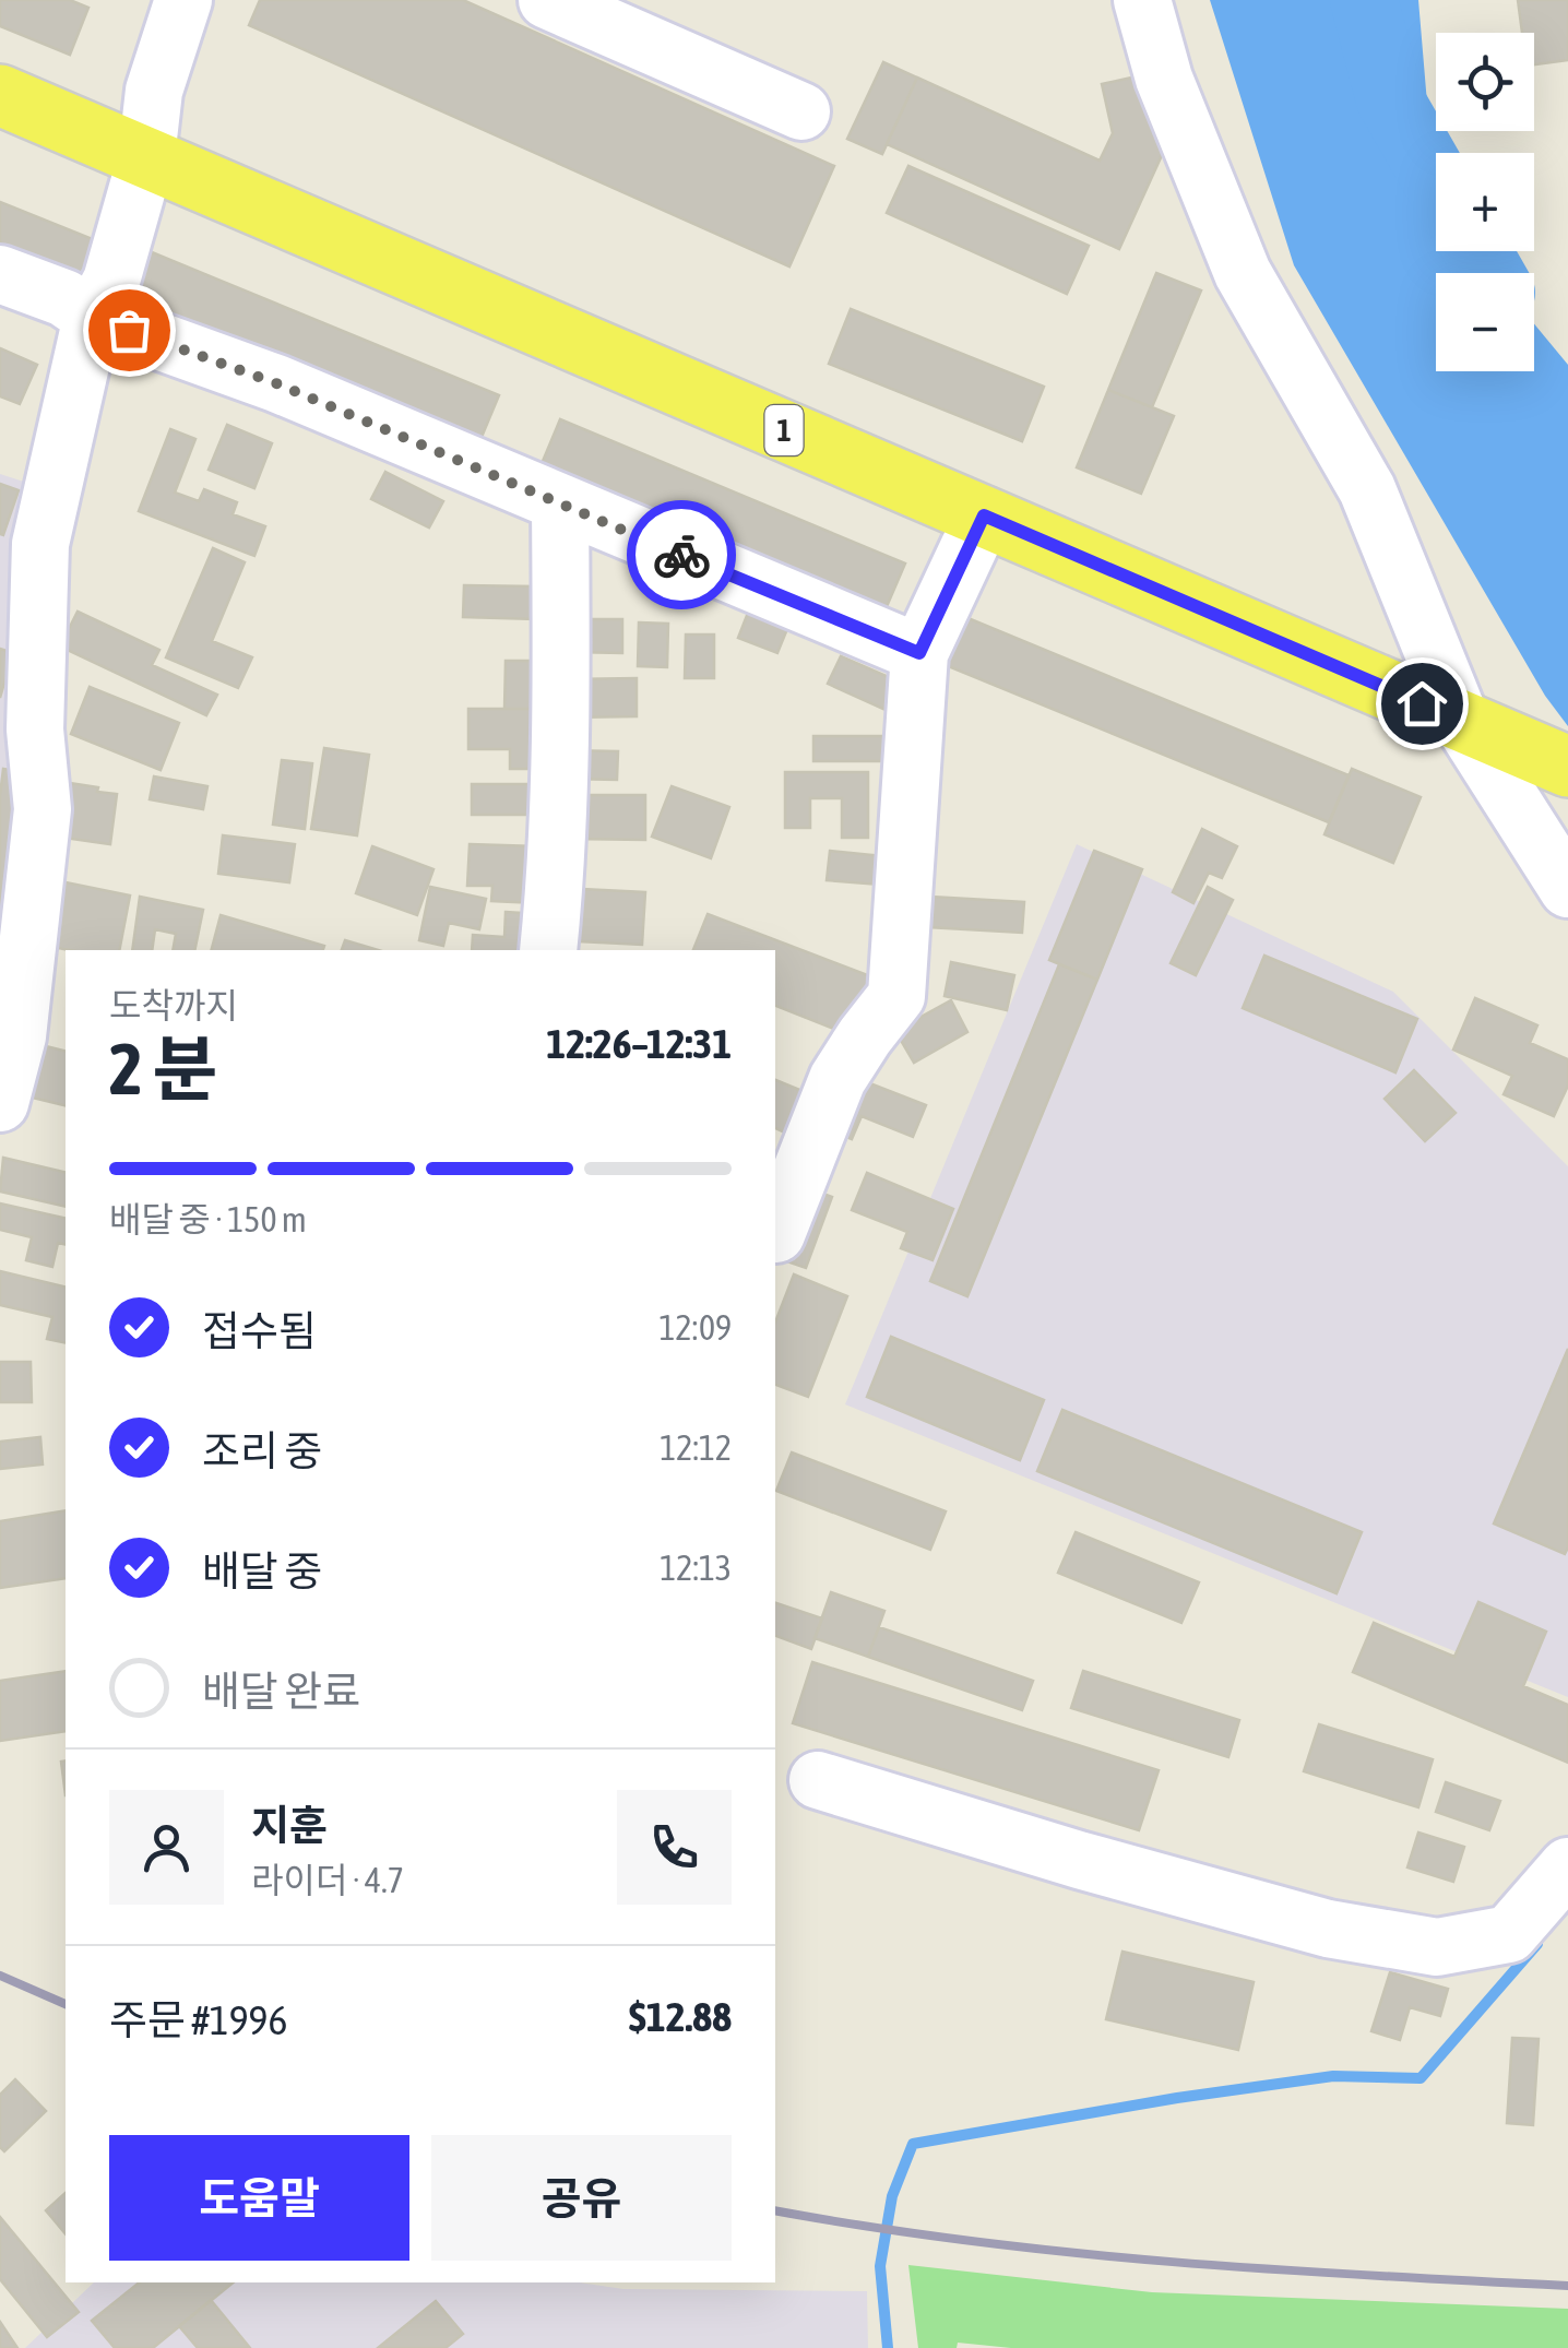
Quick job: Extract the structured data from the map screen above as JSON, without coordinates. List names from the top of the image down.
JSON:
{
  "streets": {
    "main road": ["1"]
  },
  "page": {
    "map_buttons": ["+", "−"],
    "heading": ["2 분", "도착까지", "12:26–12:31"],
    "panel": [
      "지훈",
      "라이더 · 4.7",
      "주문 #1996",
      "$12.88"
    ],
    "bar": "배달 중 · 150 m",
    "list": [
      ["접수됨", "12:09"],
      ["조리 중", "12:12"],
      ["배달 중", "12:13"],
      "배달 완료"
    ],
    "buttons": ["도움말", "공유"]
  }
}
